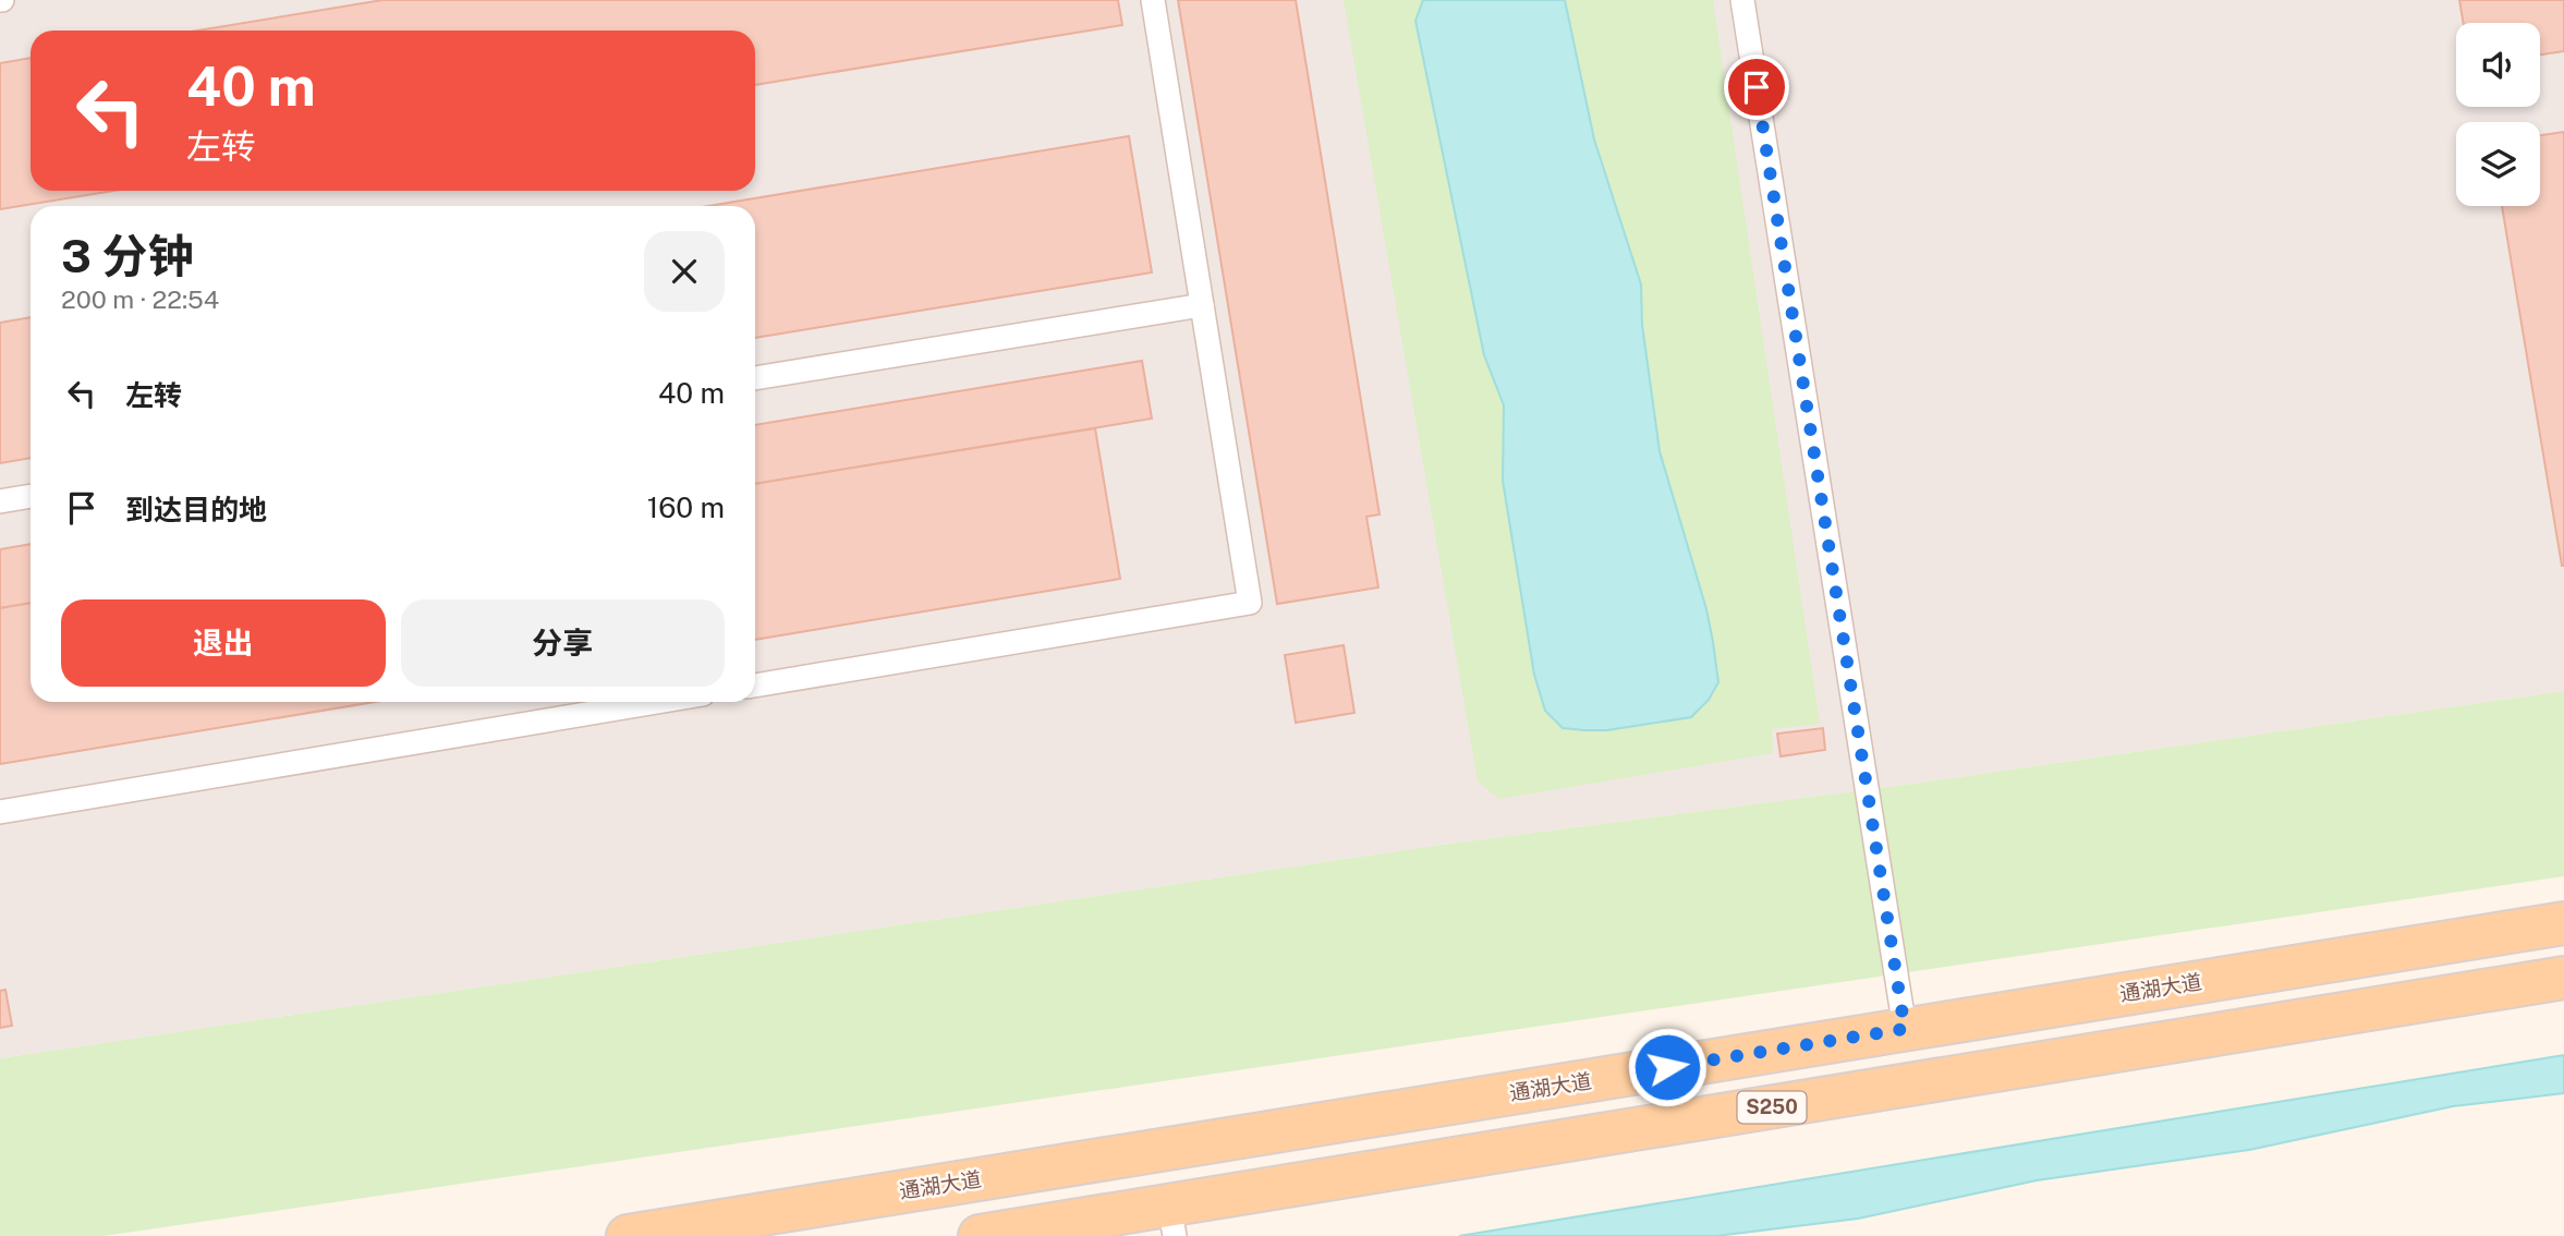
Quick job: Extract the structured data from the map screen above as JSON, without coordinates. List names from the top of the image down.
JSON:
{
  "streets": {
    "main road": ["通湖大道", "S250"]
  },
  "page": {
    "turn": ["40 m", "左转"],
    "heading": ["3 分钟", "200 m · 22:54"],
    "list": [
      {
        "name": "左转",
        "value": "40 m"
      },
      {
        "name": "到达目的地",
        "value": "160 m"
      }
    ],
    "buttons": ["退出", "分享"]
  }
}
